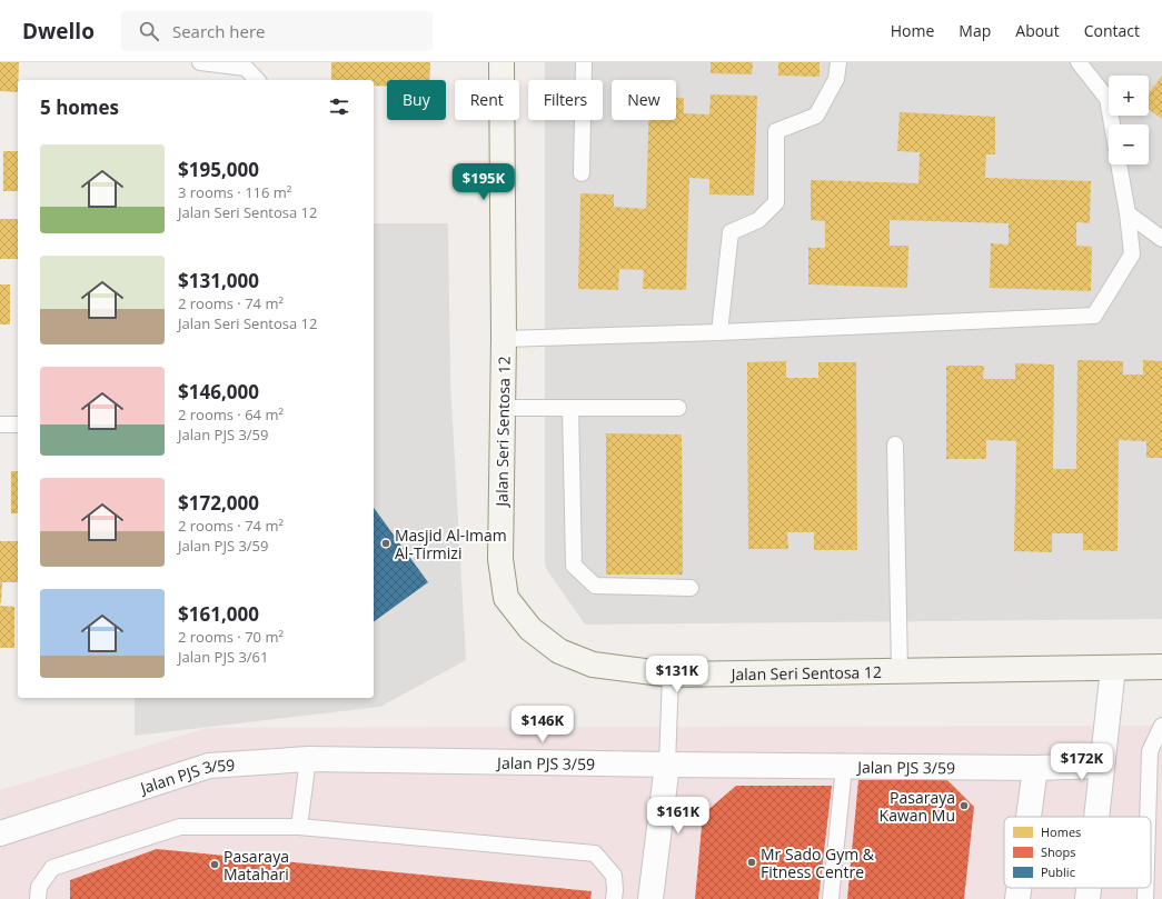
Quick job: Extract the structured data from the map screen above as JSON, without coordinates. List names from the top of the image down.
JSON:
{
  "streets": {
    "street": ["Jalan Seri Sentosa 12", "Jalan PJS 3/59"]
  },
  "places": [
    "Masjid Al-Imam Al-Tirmizi",
    "Pasaraya Kawan Mu",
    "Mr Sado Gym & Fitness Centre",
    "Pasaraya Matahari"
  ],
  "legend": ["Homes", "Shops", "Public"],
  "page": {
    "header": "Dwello",
    "search": "Search here",
    "nav": [
      "Home",
      "Map",
      "About",
      "Contact"
    ],
    "map_buttons": ["+", "−"],
    "chip": [
      "Buy",
      "Rent",
      "Filters",
      "New"
    ],
    "heading": "5 homes",
    "list": [
      {
        "name": "$195,000",
        "note": "3 rooms · 116 m² · Jalan Seri Sentosa 12"
      },
      {
        "name": "$131,000",
        "note": "2 rooms · 74 m² · Jalan Seri Sentosa 12"
      },
      {
        "name": "$146,000",
        "note": "2 rooms · 64 m² · Jalan PJS 3/59"
      },
      {
        "name": "$172,000",
        "note": "2 rooms · 74 m² · Jalan PJS 3/59"
      },
      {
        "name": "$161,000",
        "note": "2 rooms · 70 m² · Jalan PJS 3/61"
      }
    ],
    "price": [
      "$195K",
      "$131K",
      "$146K",
      "$172K",
      "$161K"
    ]
  }
}
